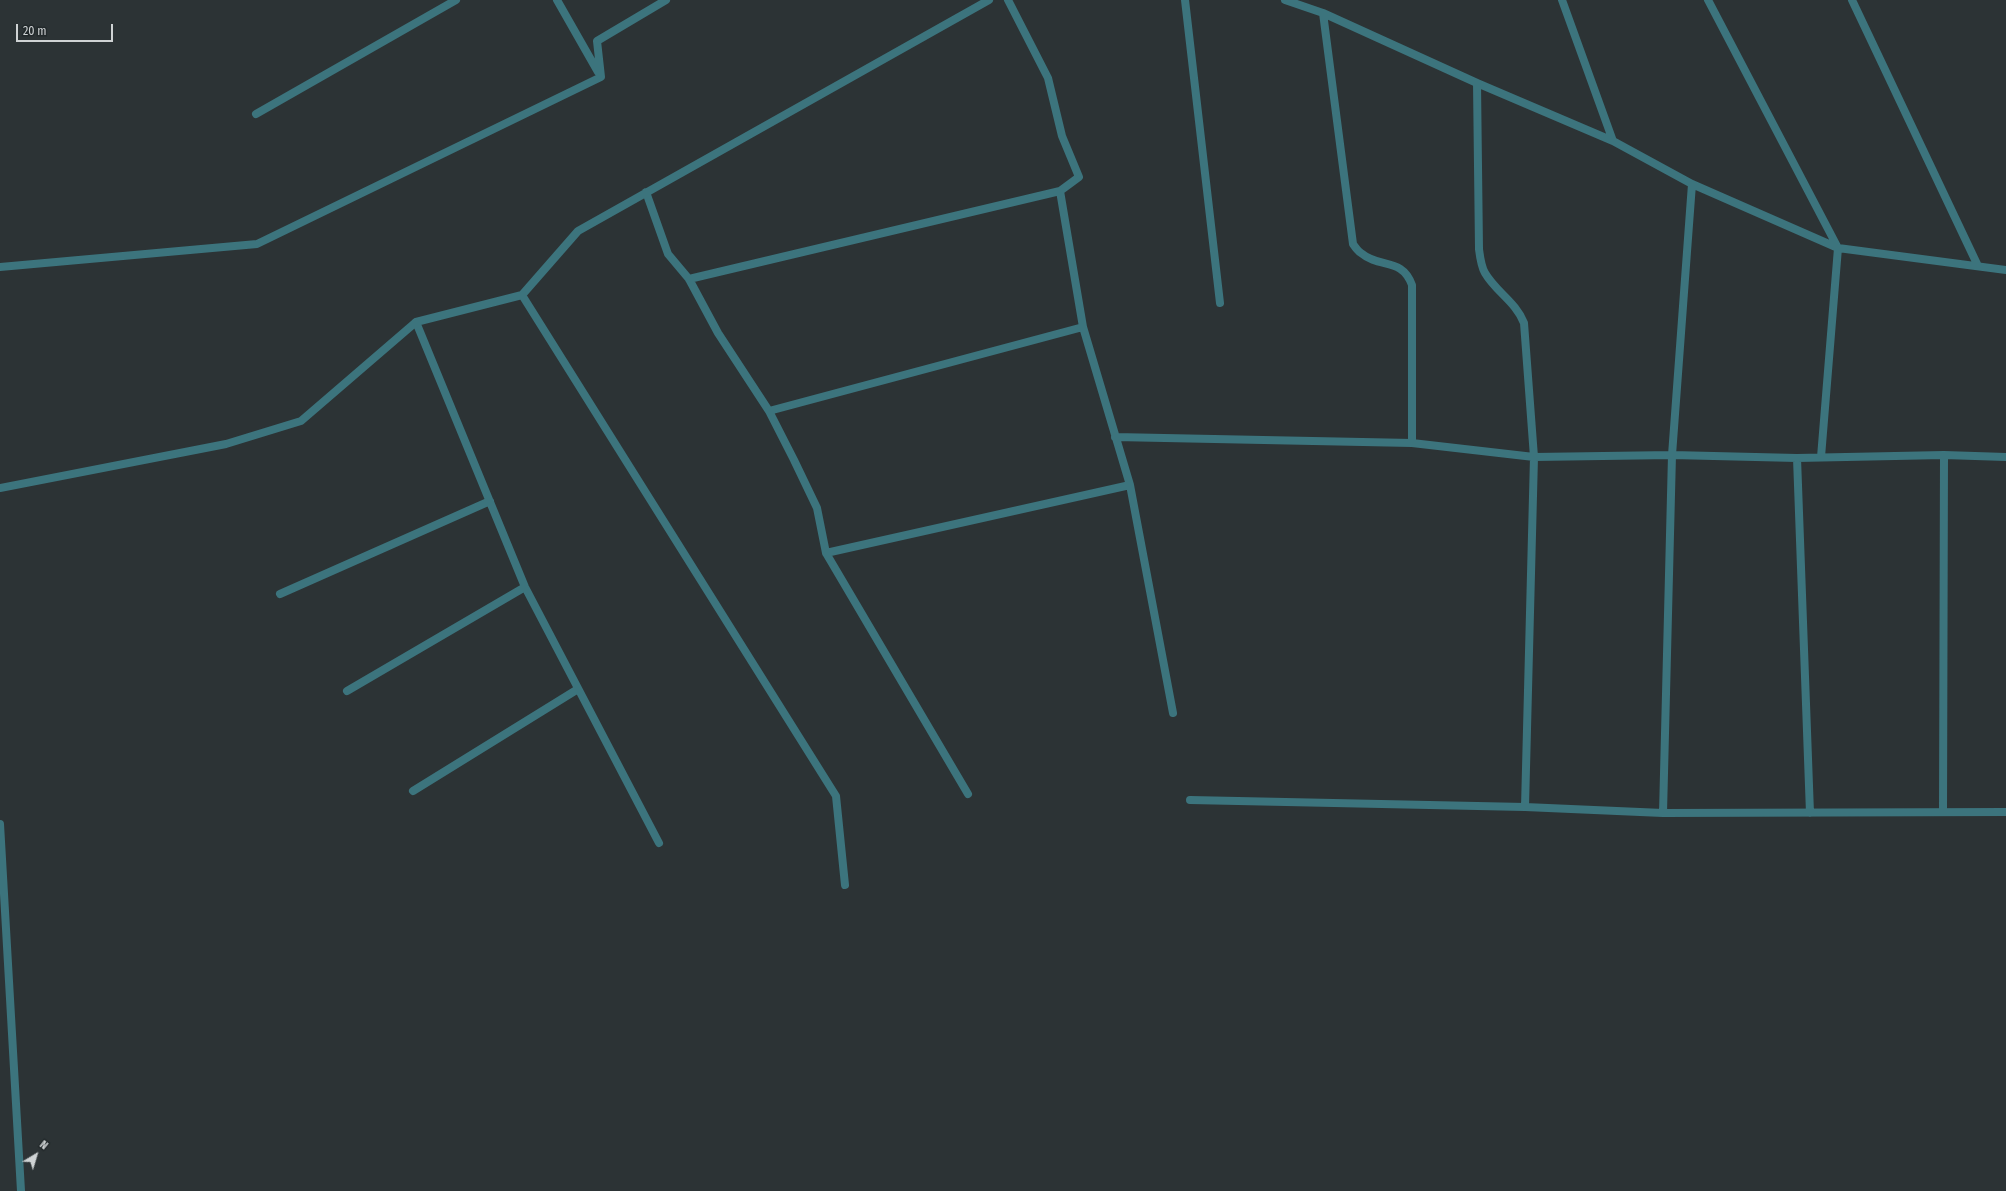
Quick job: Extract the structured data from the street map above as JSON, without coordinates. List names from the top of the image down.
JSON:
{
  "scale_bar": "20 m",
  "north": "top right"
}
